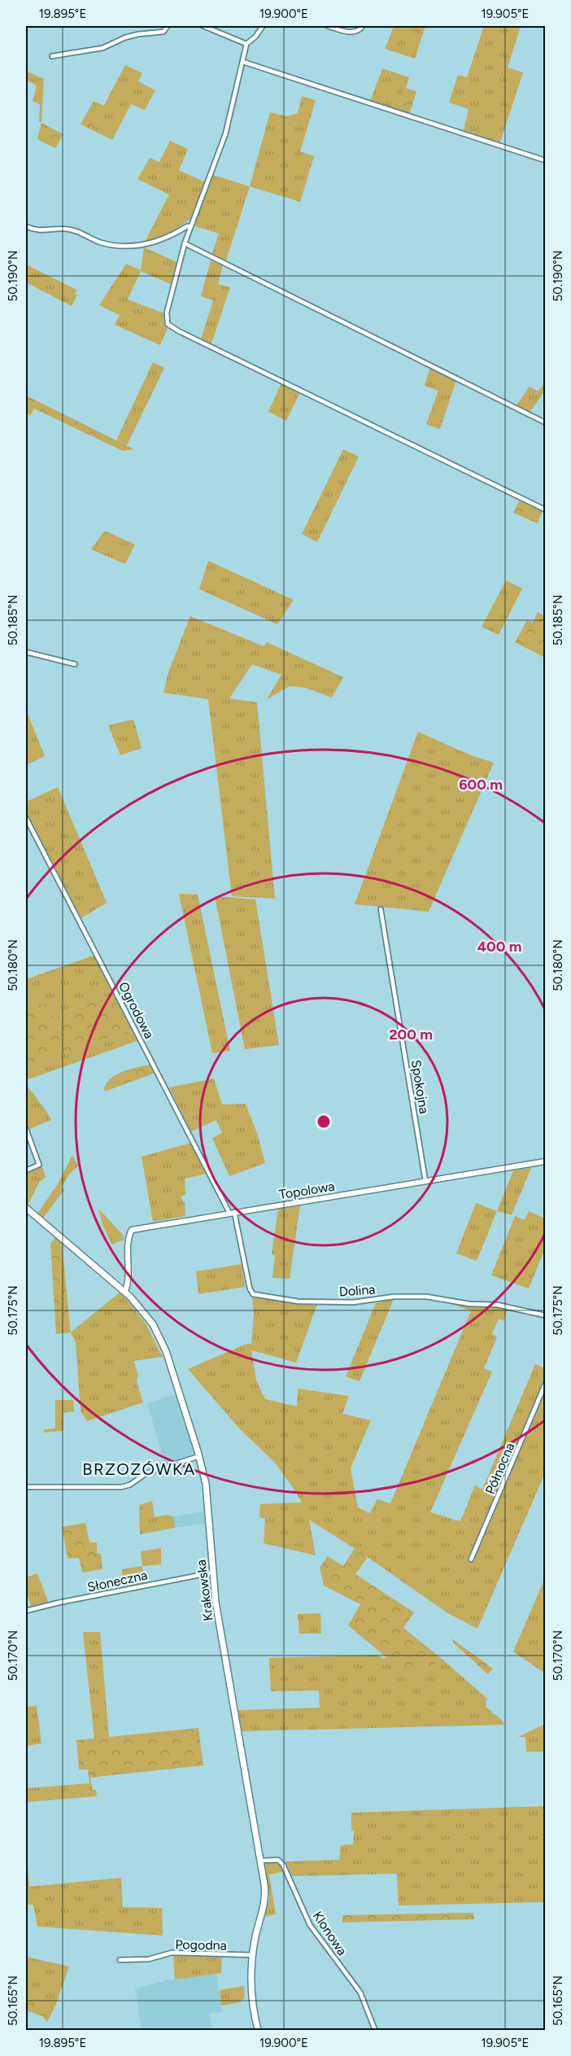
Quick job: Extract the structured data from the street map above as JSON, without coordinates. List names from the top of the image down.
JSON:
{
  "streets": {
    "main road": ["Krakowska"],
    "street": [
      "Ogrodowa",
      "Spokojna",
      "Topolowa",
      "Dolina",
      "Północna",
      "Słoneczna",
      "Klonowa",
      "Pogodna"
    ]
  },
  "crossings": [
    ["Ogrodowa", "Topolowa"],
    ["Ogrodowa", "Dolina"],
    ["Spokojna", "Topolowa"],
    ["Topolowa", "Dolina"],
    ["Topolowa", "Krakowska"],
    ["Słoneczna", "Krakowska"],
    ["Krakowska", "Klonowa"],
    ["Krakowska", "Pogodna"]
  ],
  "districts": ["BRZOZÓWKA"],
  "coordinates": [
    "19.895°E",
    "19.900°E",
    "19.905°E",
    "50.190°N",
    "50.185°N",
    "50.180°N",
    "50.175°N",
    "50.170°N",
    "50.165°N"
  ],
  "rings": ["600 m", "400 m", "200 m"]
}
